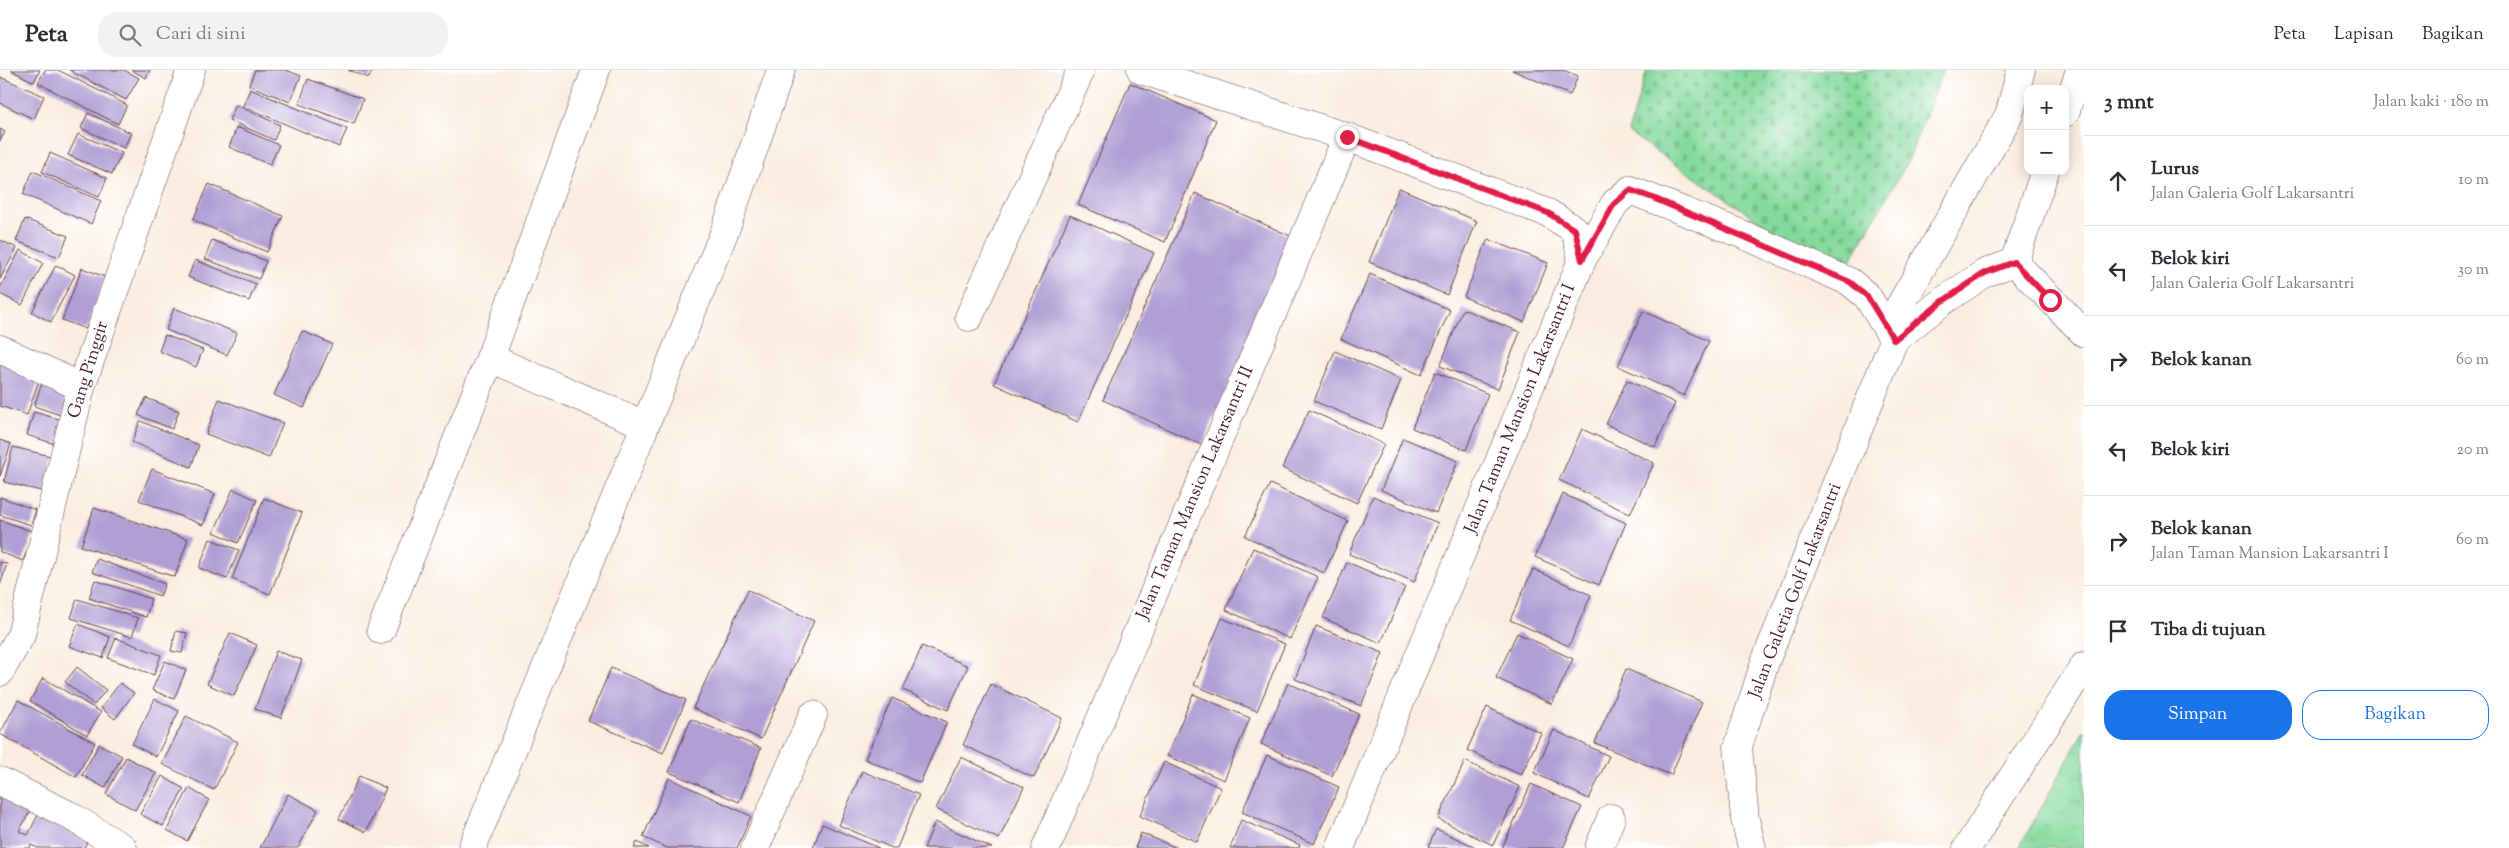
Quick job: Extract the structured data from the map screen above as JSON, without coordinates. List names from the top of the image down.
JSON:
{
  "streets": {
    "street": [
      "Gang Pinggir",
      "Jalan Taman Mansion Lakarsantri I",
      "Jalan Taman Mansion Lakarsantri II",
      "Jalan Galeria Golf Lakarsantri"
    ]
  },
  "crossings": [
    ["Jalan Taman Mansion Lakarsantri I", "Jalan Galeria Golf Lakarsantri"]
  ],
  "page": {
    "header": "Peta",
    "search": "Cari di sini",
    "nav": ["Peta", "Lapisan", "Bagikan"],
    "heading": ["3 mnt", "Jalan kaki · 180 m"],
    "map_buttons": ["+", "−"],
    "list": [
      ["Lurus", "Jalan Galeria Golf Lakarsantri", "10 m"],
      ["Belok kiri", "Jalan Galeria Golf Lakarsantri", "30 m"],
      ["Belok kanan", "60 m"],
      ["Belok kiri", "20 m"],
      ["Belok kanan", "Jalan Taman Mansion Lakarsantri I", "60 m"],
      "Tiba di tujuan"
    ],
    "buttons": ["Simpan", "Bagikan"]
  }
}
